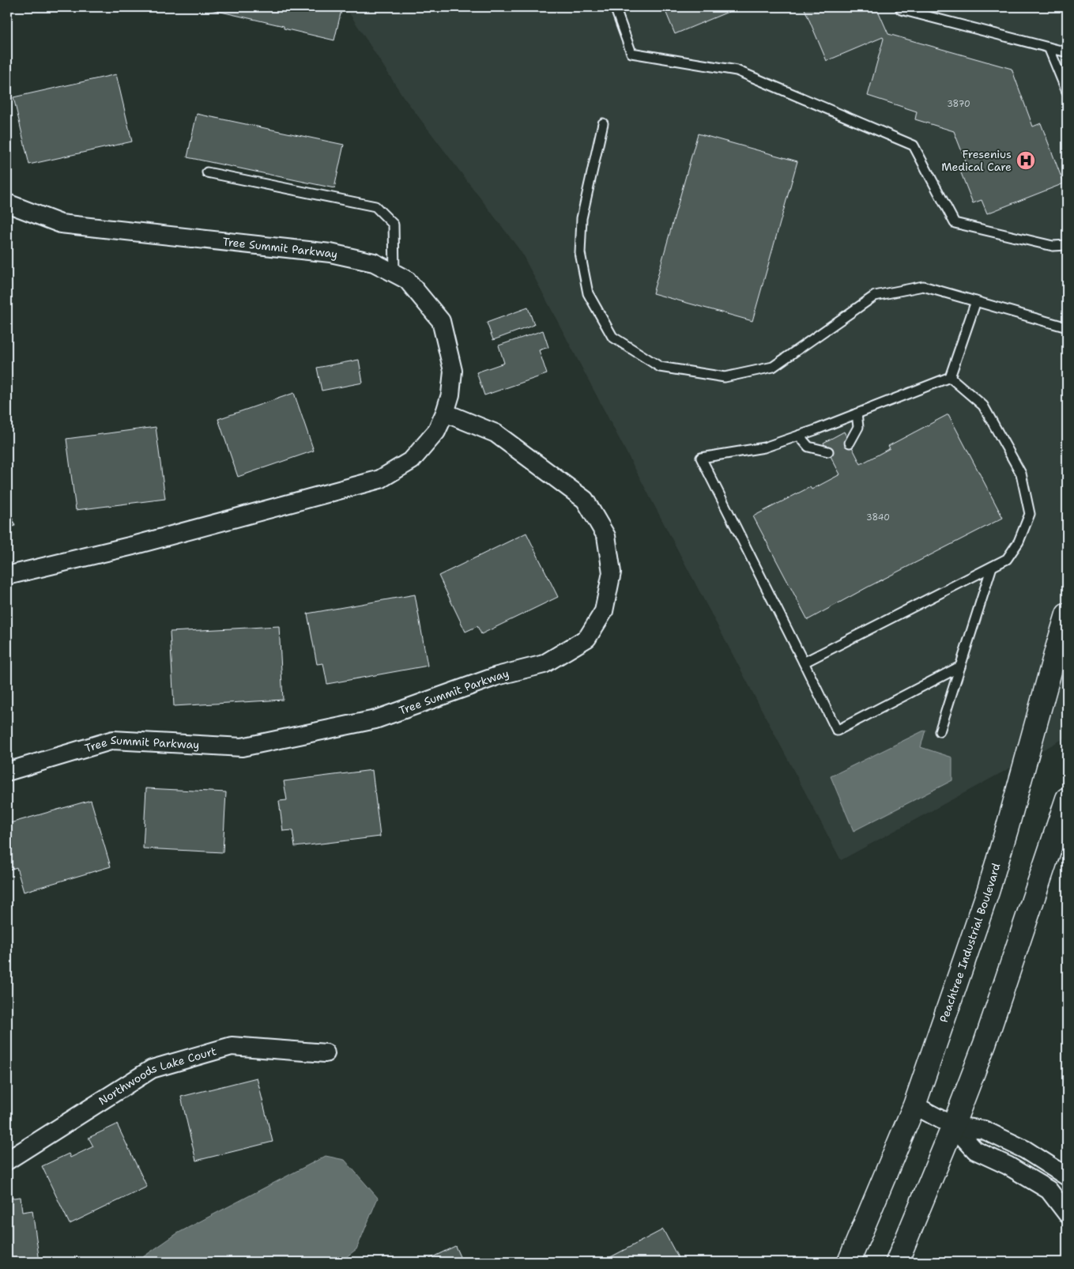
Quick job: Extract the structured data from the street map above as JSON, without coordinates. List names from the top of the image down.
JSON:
{
  "streets": {
    "highway": ["Peachtree Industrial Boulevard"],
    "street": ["Tree Summit Parkway", "Northwoods Lake Court"]
  },
  "places": {
    "hospital": ["Fresenius Medical Care"]
  },
  "house_numbers": ["3870", "3840"]
}
